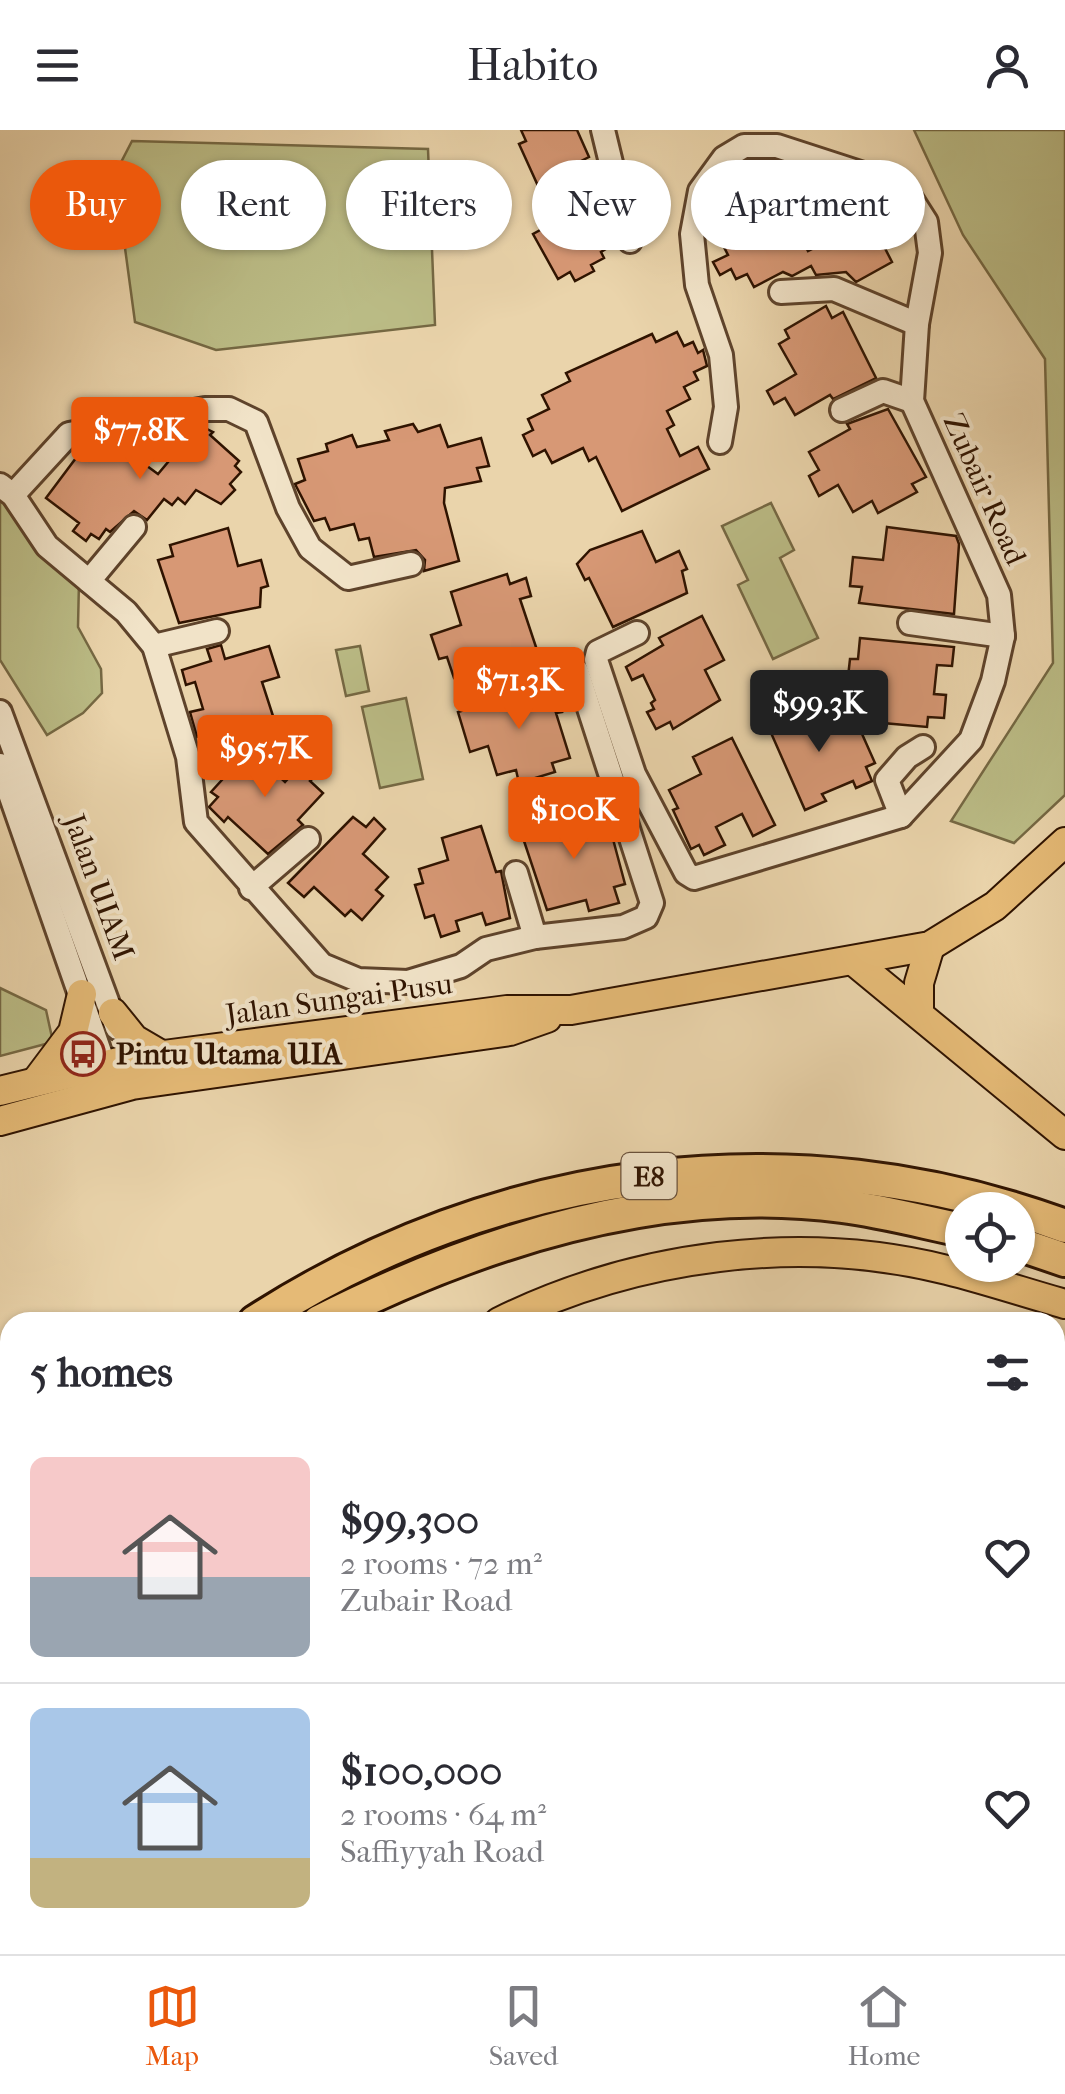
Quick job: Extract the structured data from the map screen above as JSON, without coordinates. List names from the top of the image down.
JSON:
{
  "streets": {
    "highway": ["E8"],
    "main road": ["Jalan Sungai Pusu"],
    "street": ["Zubair Road", "Jalan UIAM"]
  },
  "crossings": [
    ["Jalan UIAM", "Jalan Sungai Pusu"]
  ],
  "places": {
    "bus stop": ["Pintu Utama UIA"]
  },
  "page": {
    "header": "Habito",
    "chip": [
      "Buy",
      "Rent",
      "Filters",
      "New",
      "Apartment"
    ],
    "price": [
      "$77.8K",
      "$71.3K",
      "$99.3K",
      "$95.7K",
      "$100K"
    ],
    "heading": "5 homes",
    "list": [
      {
        "name": "$99,300",
        "note": "2 rooms · 72 m² · Zubair Road"
      },
      {
        "name": "$100,000",
        "note": "2 rooms · 64 m² · Saffiyyah Road"
      }
    ],
    "tabs": ["Map", "Saved", "Home"]
  }
}
